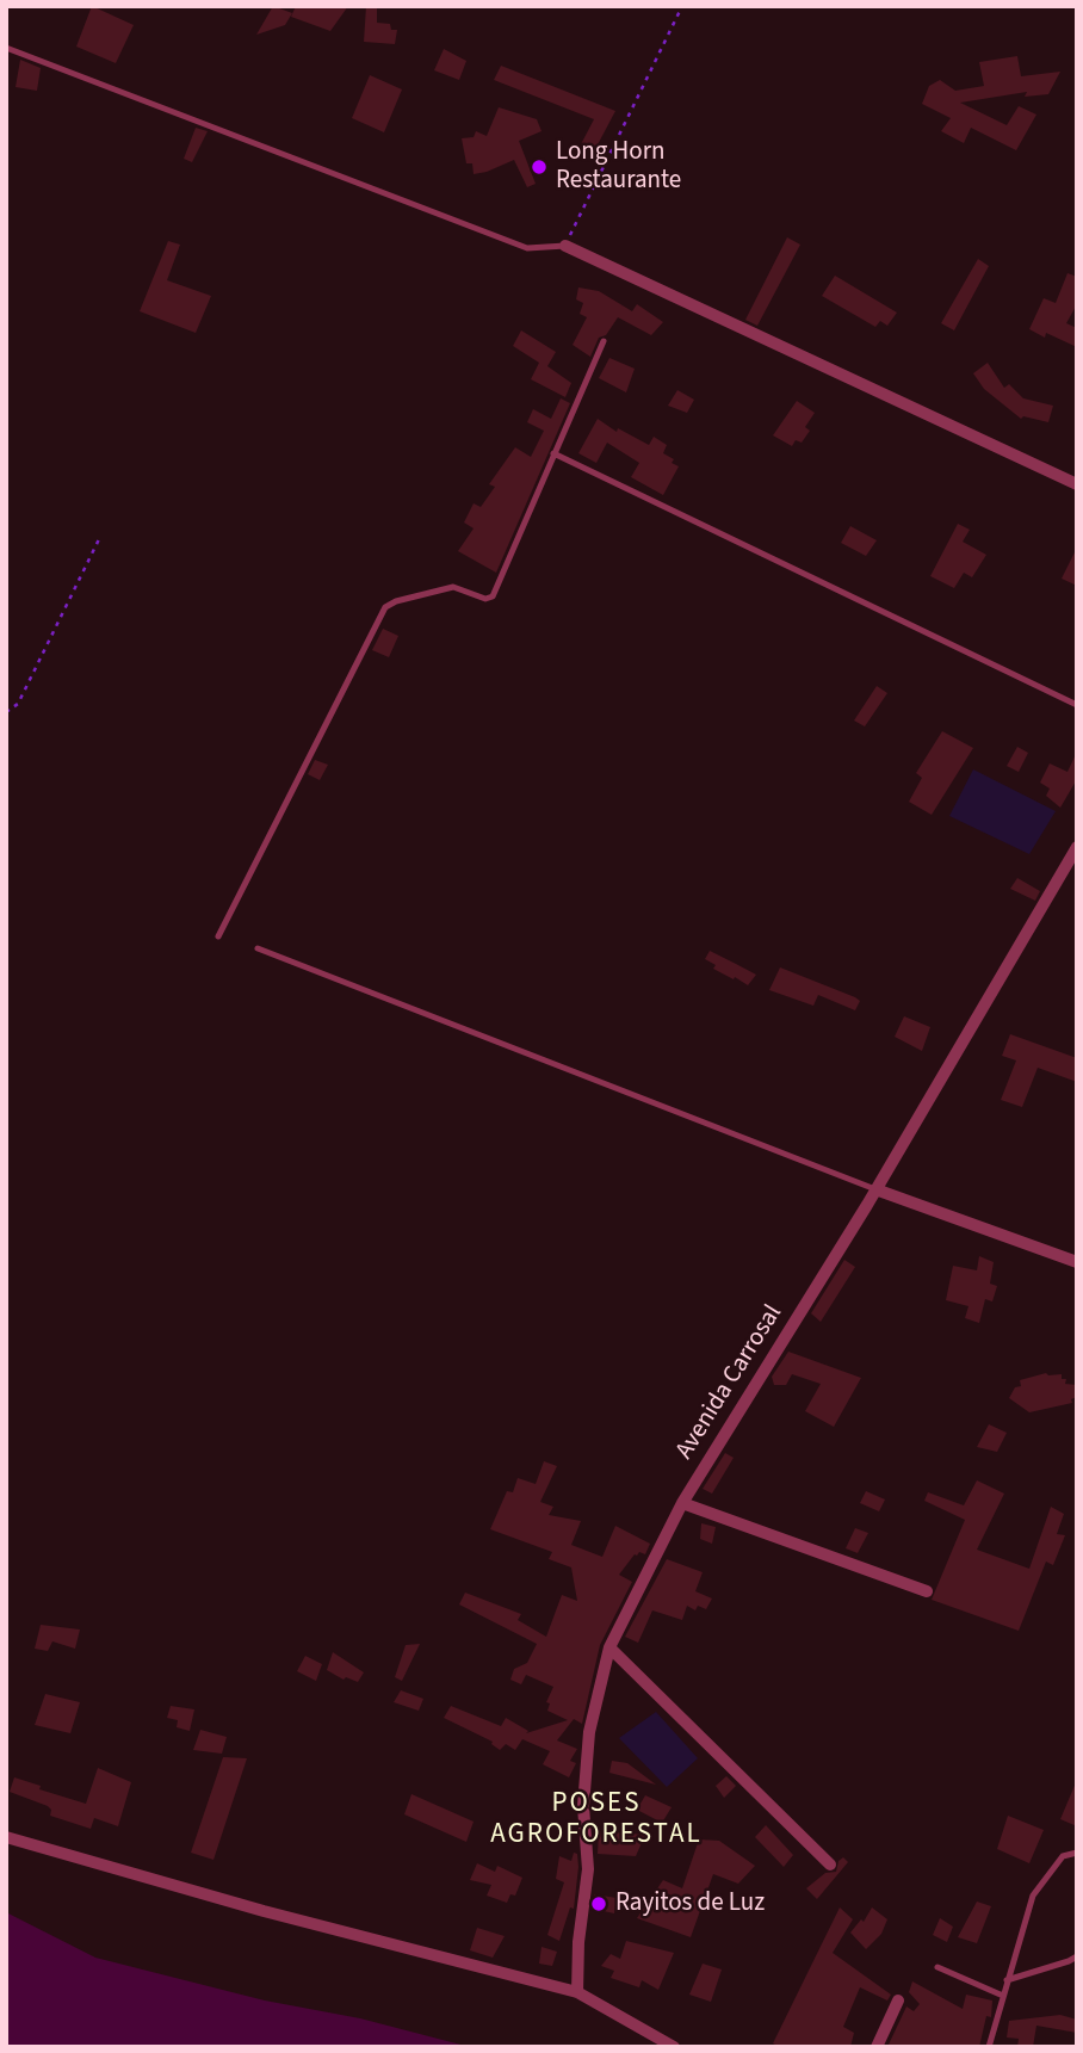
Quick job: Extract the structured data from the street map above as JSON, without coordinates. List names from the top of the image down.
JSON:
{
  "streets": {
    "street": ["Avenida Carrosal"]
  },
  "districts": ["POSES AGROFORESTAL"],
  "places": ["Long Horn Restaurante", "Rayitos de Luz"]
}
